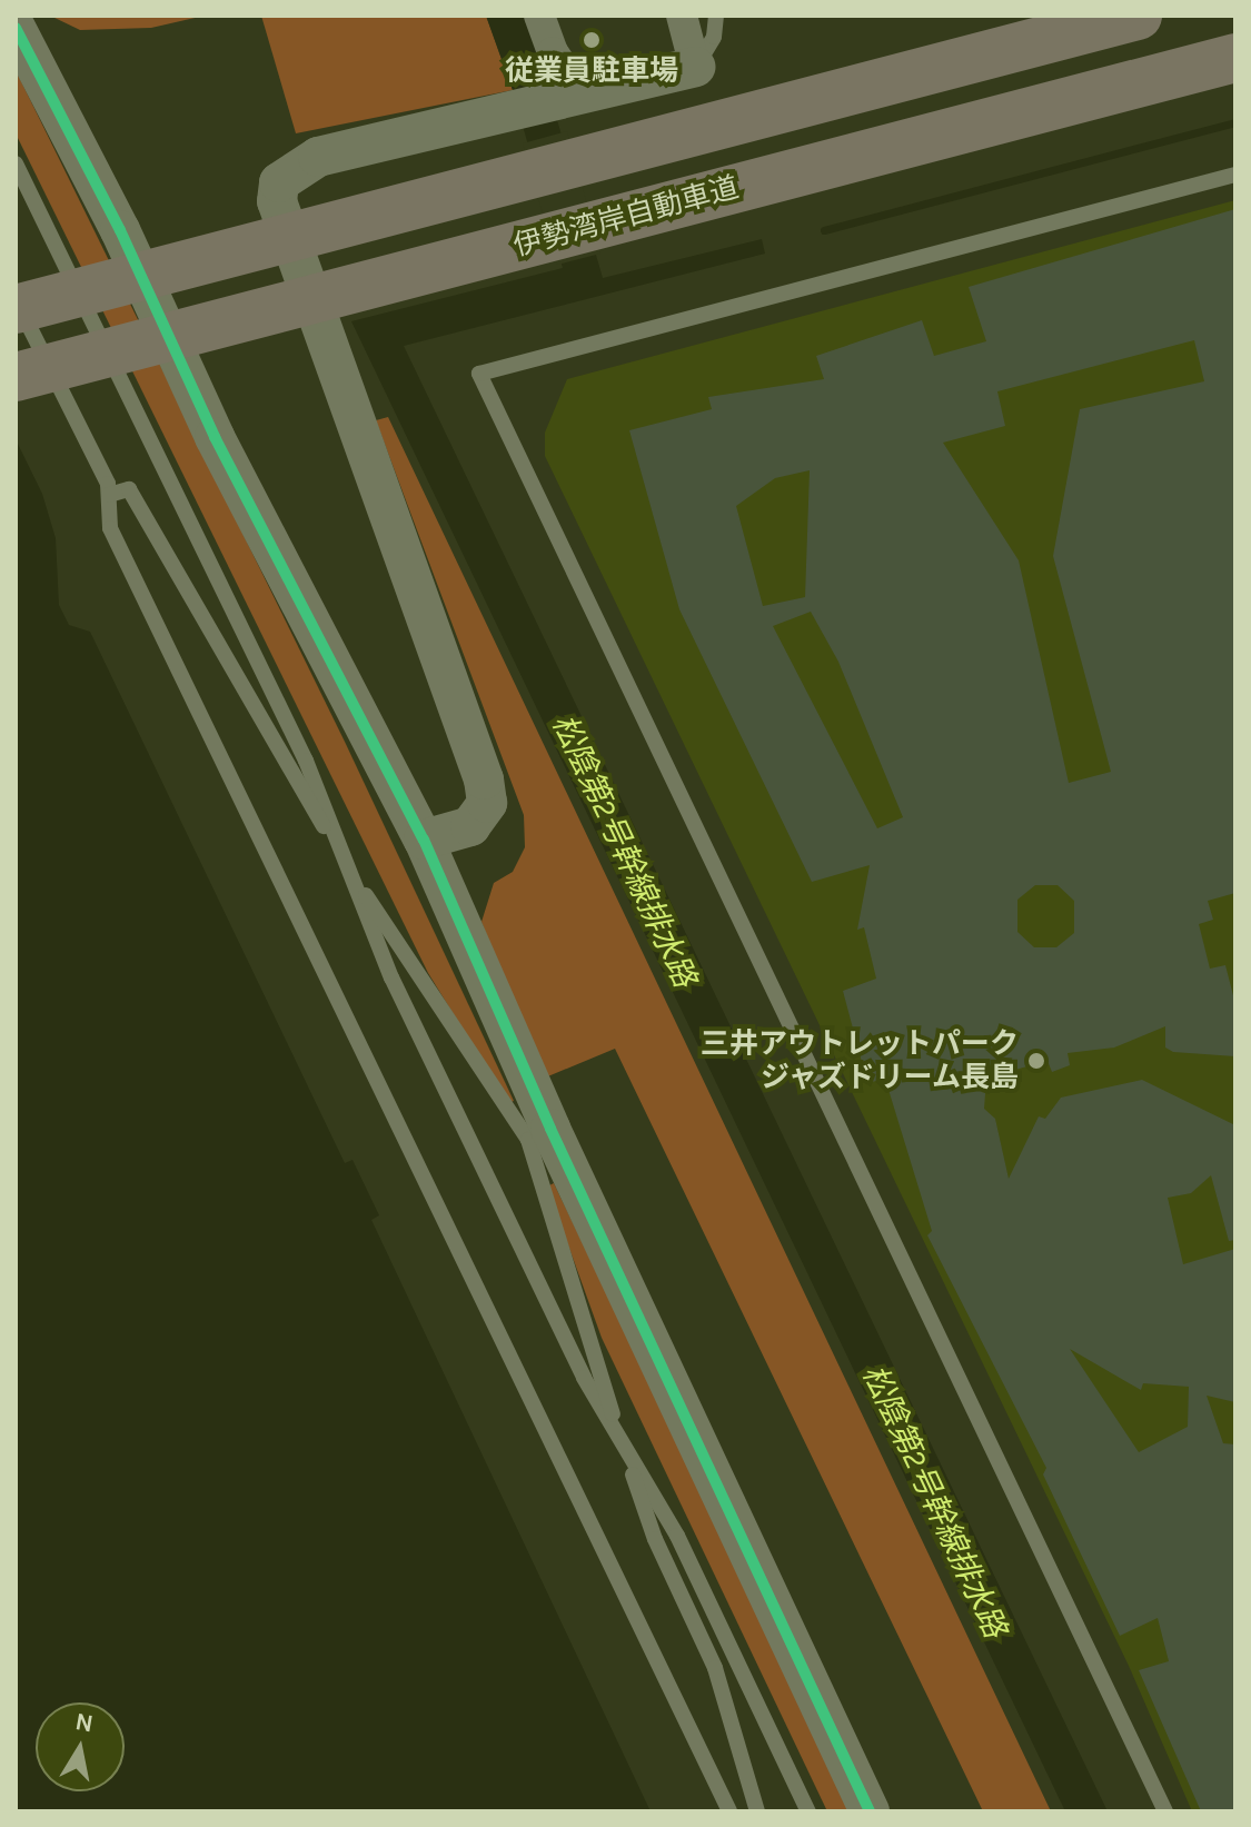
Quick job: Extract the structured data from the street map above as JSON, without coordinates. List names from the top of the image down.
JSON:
{
  "streets": {
    "highway": ["伊勢湾岸自動車道"]
  },
  "water": ["松陰第2号幹線排水路"],
  "places": ["従業員駐車場", "三井アウトレットパーク ジャズドリーム長島"],
  "north": "top"
}
